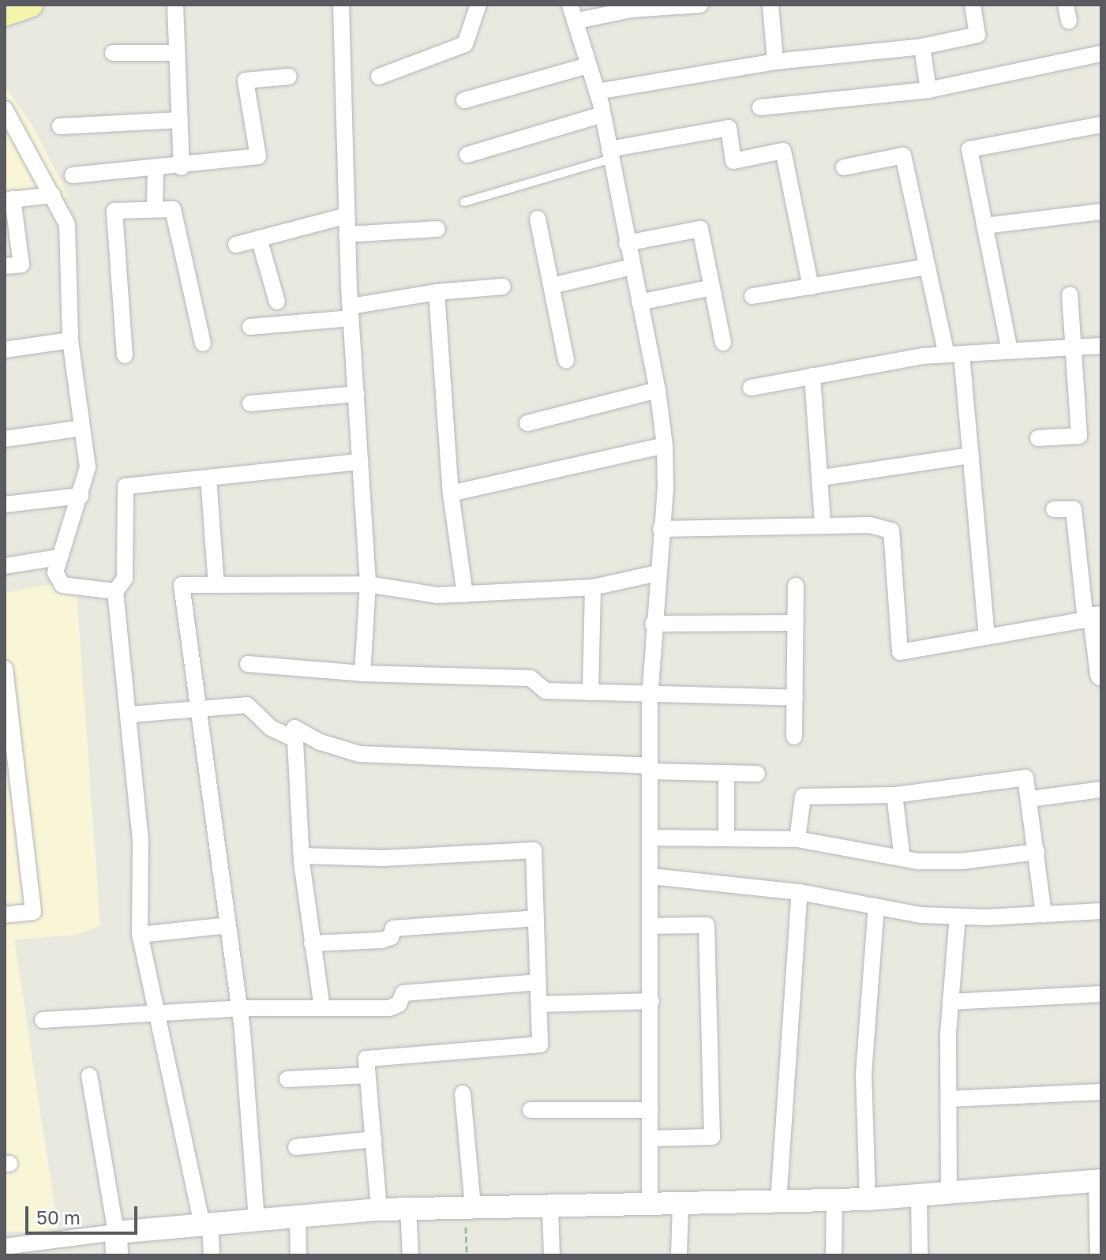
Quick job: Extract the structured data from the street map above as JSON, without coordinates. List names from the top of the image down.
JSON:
{
  "scale_bar": "50 m"
}
